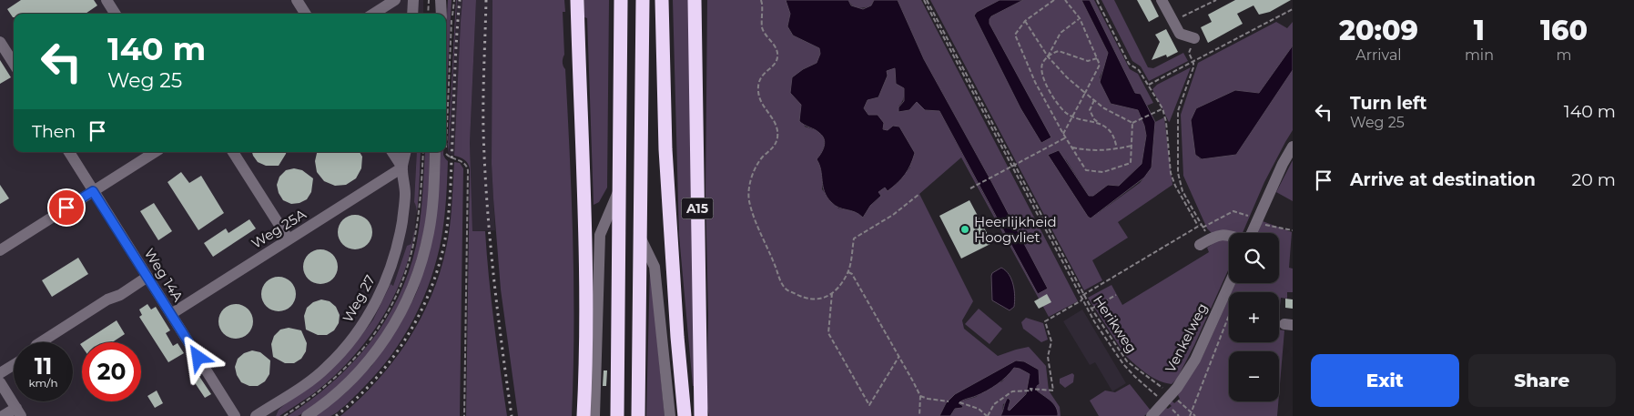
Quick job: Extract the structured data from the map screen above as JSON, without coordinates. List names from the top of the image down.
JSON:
{
  "streets": {
    "highway": ["A15"],
    "street": [
      "Weg 25A",
      "Weg 14A",
      "Weg 27",
      "Venkelweg"
    ],
    "path": ["Herikweg"]
  },
  "crossings": [
    ["Weg 25A", "Weg 14A"],
    ["Weg 25A", "Weg 27"],
    ["Herikweg", "Venkelweg"]
  ],
  "places": ["Heerlijkheid Hoogvliet"],
  "page": {
    "eta": [
      "20:09",
      "Arrival",
      "1",
      "min",
      "160",
      "m"
    ],
    "turn": ["140 m", "Weg 25"],
    "list": [
      {
        "name": "Turn left",
        "note": "Weg 25",
        "value": "140 m"
      },
      {
        "name": "Arrive at destination",
        "value": "20 m"
      }
    ],
    "then": "Then",
    "map_buttons": ["+", "−"],
    "speed": "11 km/h",
    "limit": "20",
    "buttons": ["Exit", "Share"]
  }
}
